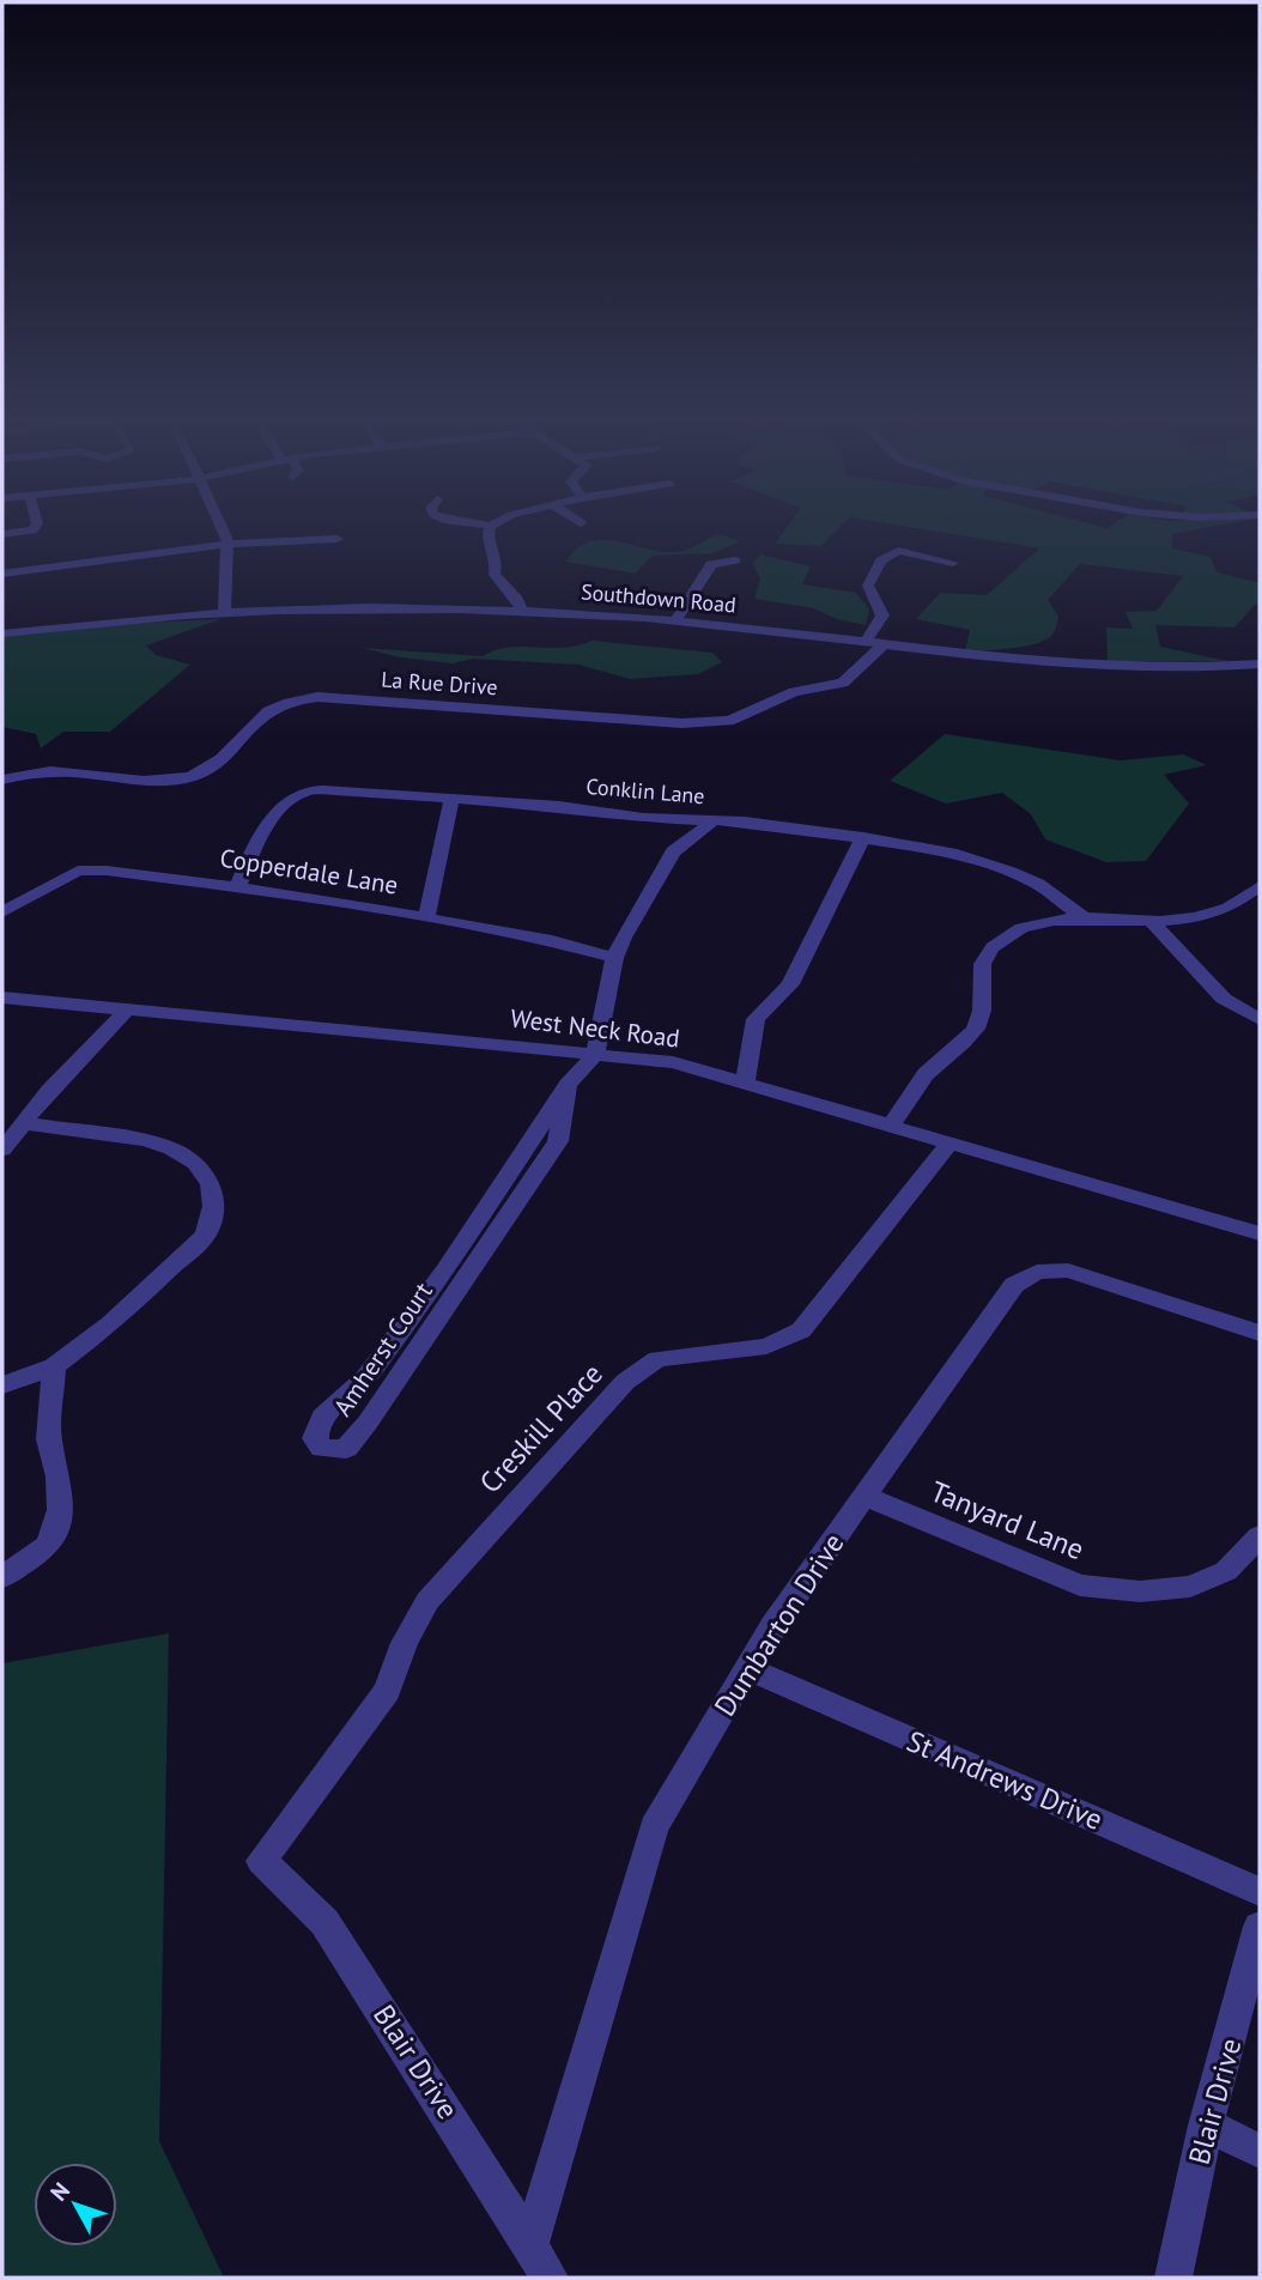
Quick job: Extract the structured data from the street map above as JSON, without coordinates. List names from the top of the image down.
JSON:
{
  "streets": {
    "street": [
      "Southdown Road",
      "La Rue Drive",
      "Conklin Lane",
      "Copperdale Lane",
      "West Neck Road",
      "Amherst Court",
      "Creskill Place",
      "Tanyard Lane",
      "Dumbarton Drive",
      "St Andrews Drive",
      "Blair Drive"
    ]
  },
  "crossings": [
    ["Southdown Road", "La Rue Drive"],
    ["Conklin Lane", "Copperdale Lane"],
    ["West Neck Road", "Amherst Court"],
    ["West Neck Road", "Creskill Place"],
    ["Creskill Place", "Blair Drive"],
    ["Tanyard Lane", "Dumbarton Drive"],
    ["Dumbarton Drive", "St Andrews Drive"],
    ["Dumbarton Drive", "Blair Drive"]
  ],
  "north": "top left"
}
